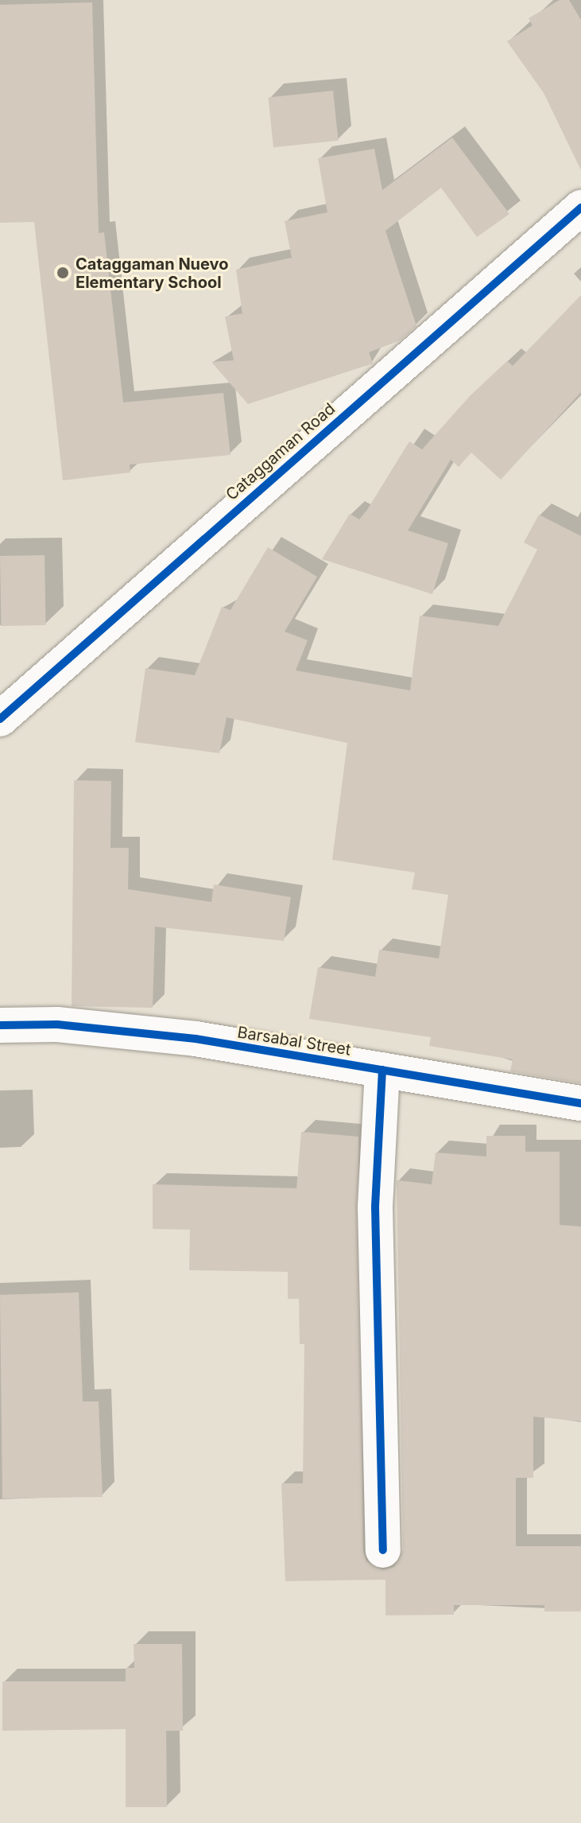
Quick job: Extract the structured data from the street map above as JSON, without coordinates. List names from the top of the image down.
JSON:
{
  "streets": {
    "street": ["Cataggaman Road", "Barsabal Street"]
  },
  "places": ["Cataggaman Nuevo Elementary School"]
}
